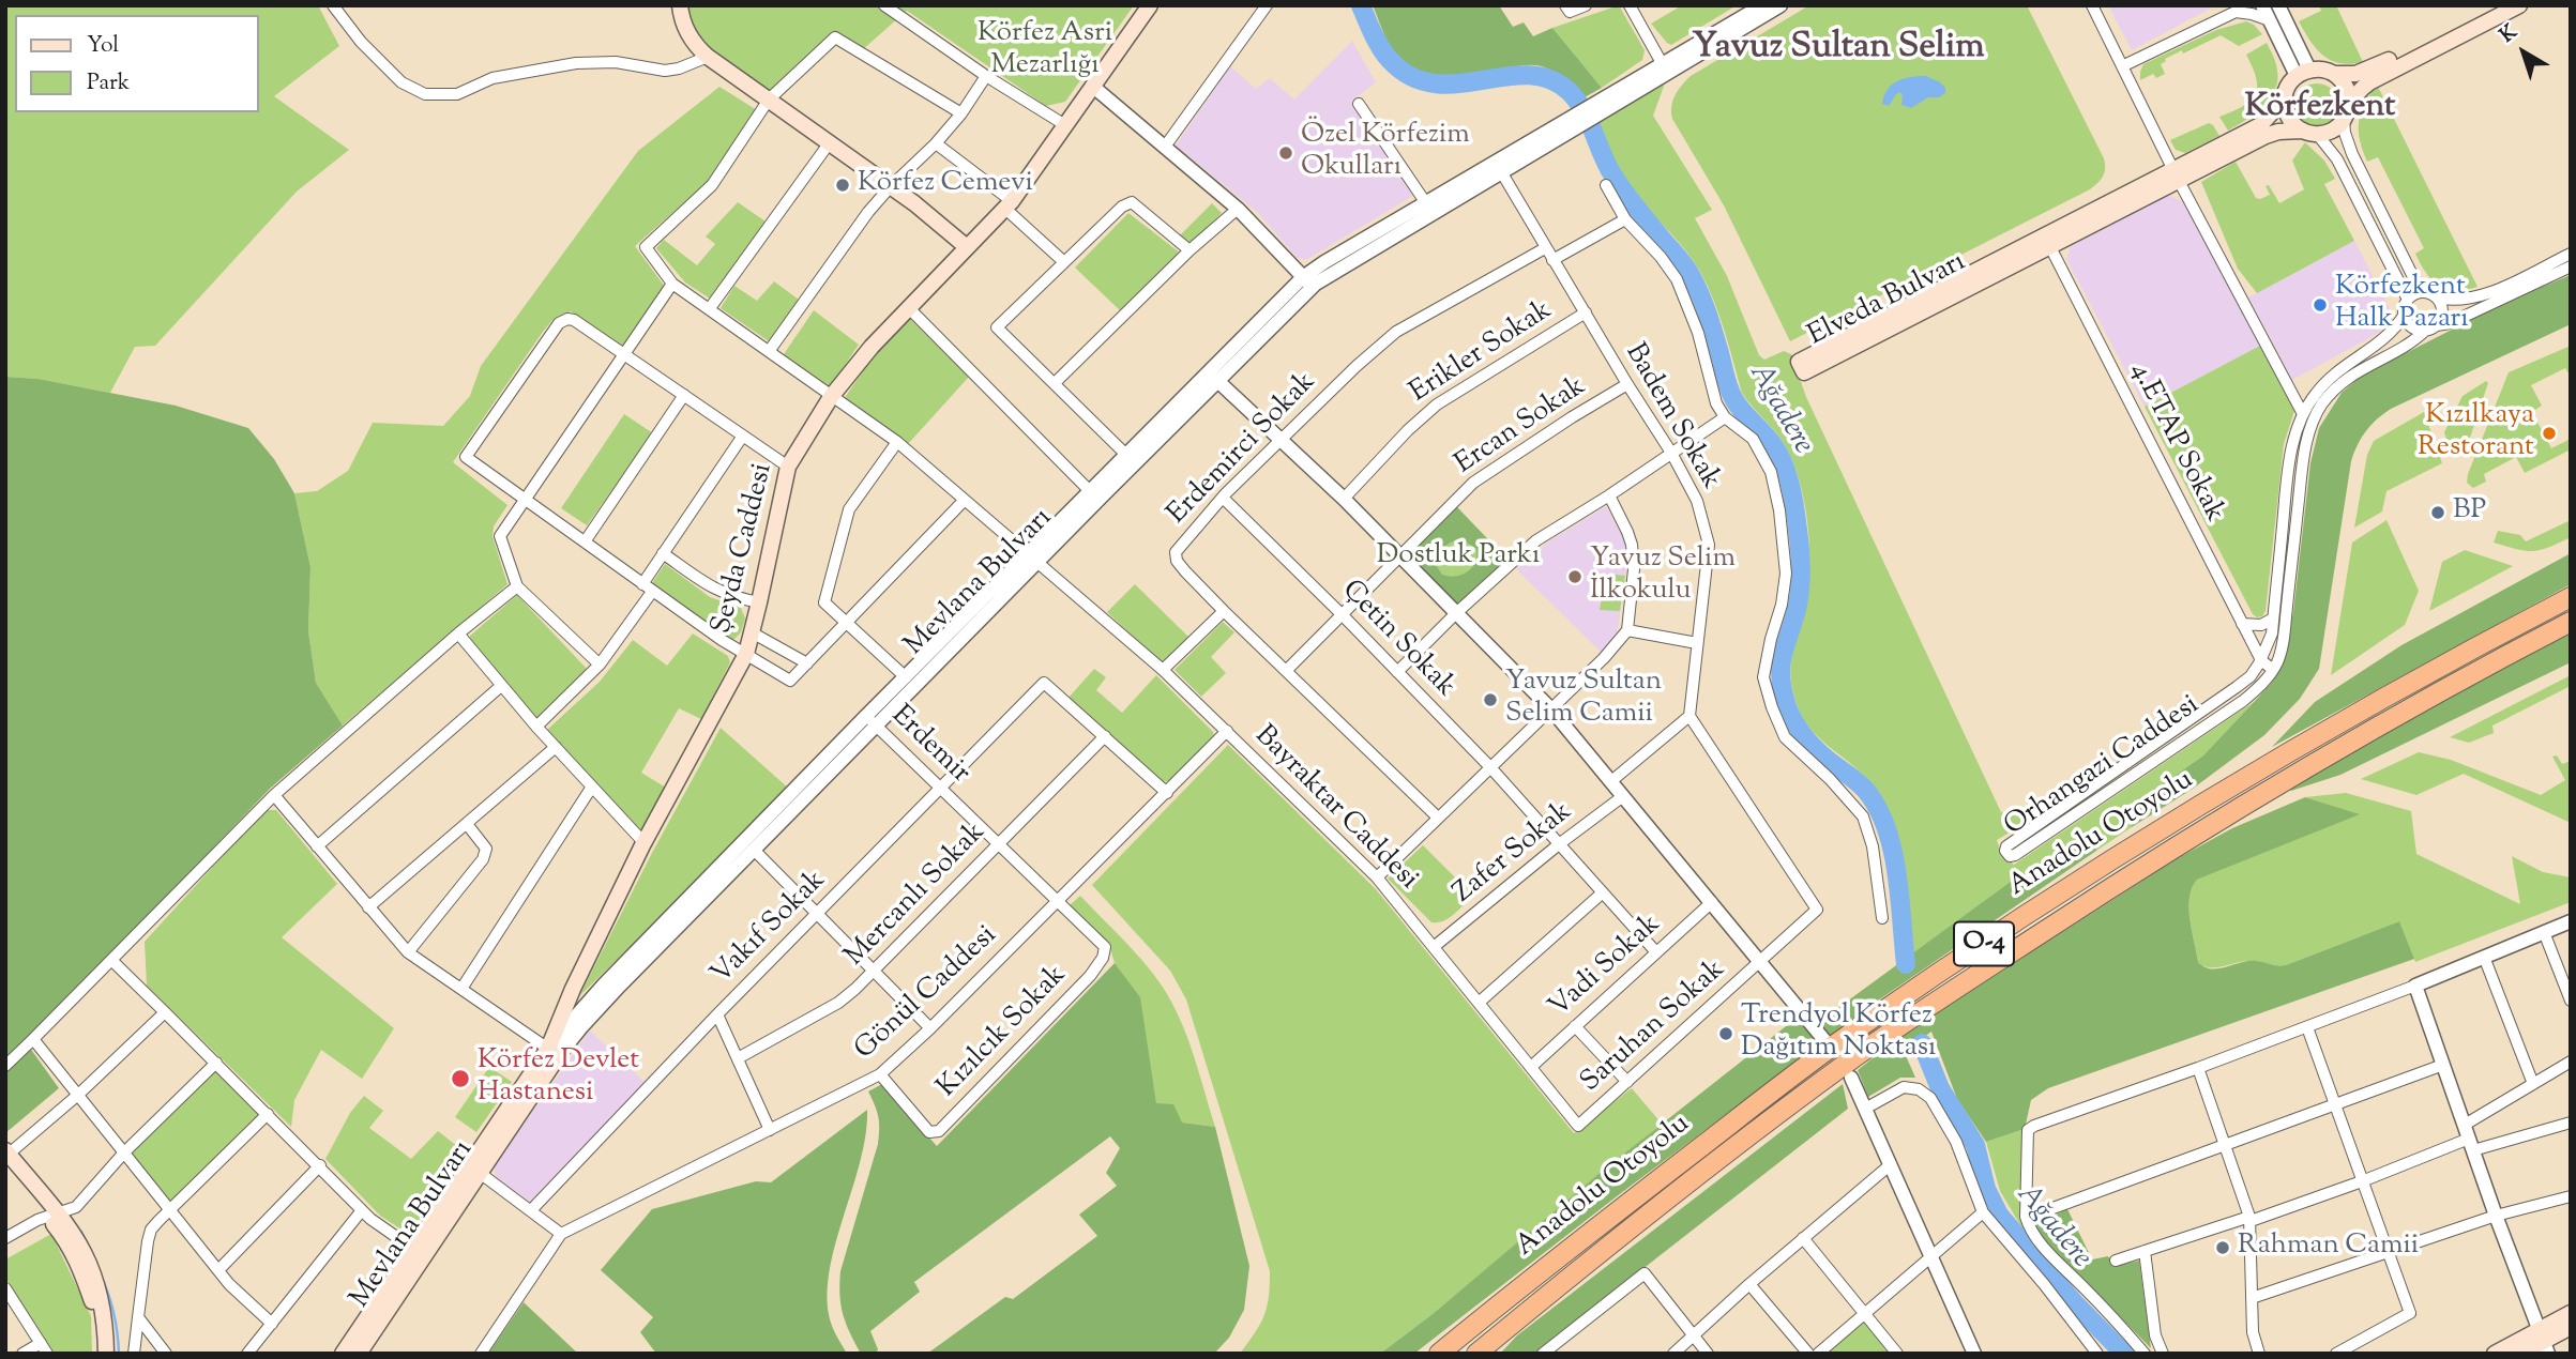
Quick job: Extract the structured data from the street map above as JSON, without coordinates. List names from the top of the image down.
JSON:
{
  "streets": {
    "highway": ["Anadolu Otoyolu", "O-4"],
    "main road": ["Elveda Bulvarı", "Şeyda Caddesi", "Mevlana Bulvarı"],
    "street": [
      "Erikler Sokak",
      "Badem Sokak",
      "Ercan Sokak",
      "4.ETAP Sokak",
      "Erdemirci Sokak",
      "Çetin Sokak",
      "Erdemir",
      "Orhangazi Caddesi",
      "Bayraktar Caddesi",
      "Zafer Sokak",
      "Mercanlı Sokak",
      "Vakıf Sokak",
      "Vadi Sokak",
      "Gönül Caddesi",
      "Saruhan Sokak",
      "Kızılcık Sokak"
    ]
  },
  "crossings": [
    ["Elveda Bulvarı", "4.ETAP Sokak"],
    ["Erikler Sokak", "Badem Sokak"],
    ["Badem Sokak", "Ercan Sokak"],
    ["Badem Sokak", "Erdemirci Sokak"],
    ["Badem Sokak", "Mevlana Bulvarı"],
    ["Ercan Sokak", "Erdemirci Sokak"],
    ["Ercan Sokak", "Çetin Sokak"],
    ["4.ETAP Sokak", "Orhangazi Caddesi"],
    ["Erdemirci Sokak", "Çetin Sokak"],
    ["Şeyda Caddesi", "Mevlana Bulvarı"],
    ["Şeyda Caddesi", "Bayraktar Caddesi"],
    ["Mevlana Bulvarı", "Erdemir"],
    ["Mevlana Bulvarı", "Bayraktar Caddesi"],
    ["Çetin Sokak", "Zafer Sokak"],
    ["Çetin Sokak", "Vadi Sokak"],
    ["Erdemir", "Mercanlı Sokak"],
    ["Erdemir", "Vakıf Sokak"],
    ["Erdemir", "Gönül Caddesi"],
    ["Erdemir", "Kızılcık Sokak"],
    ["Bayraktar Caddesi", "Zafer Sokak"],
    ["Bayraktar Caddesi", "Vadi Sokak"],
    ["Bayraktar Caddesi", "Gönül Caddesi"],
    ["Bayraktar Caddesi", "Saruhan Sokak"],
    ["Mercanlı Sokak", "Vakıf Sokak"],
    ["Gönül Caddesi", "Kızılcık Sokak"]
  ],
  "districts": ["Yavuz Sultan Selim", "Körfezkent"],
  "water": ["Ağadere"],
  "parks": ["Körfez Asri Mezarlığı", "Dostluk Parkı"],
  "places": [
    "Özel Körfezim Okulları",
    "Körfez Cemevi",
    "Körfezkent Halk Pazarı",
    "Kızılkaya Restorant",
    "BP",
    "Yavuz Selim İlkokulu",
    "Yavuz Sultan Selim Camii",
    "Trendyol Körfez Dağıtım Noktası",
    "Körfez Devlet Hastanesi",
    "Rahman Camii"
  ],
  "legend": ["Yol", "Park"],
  "north": "top left"
}
